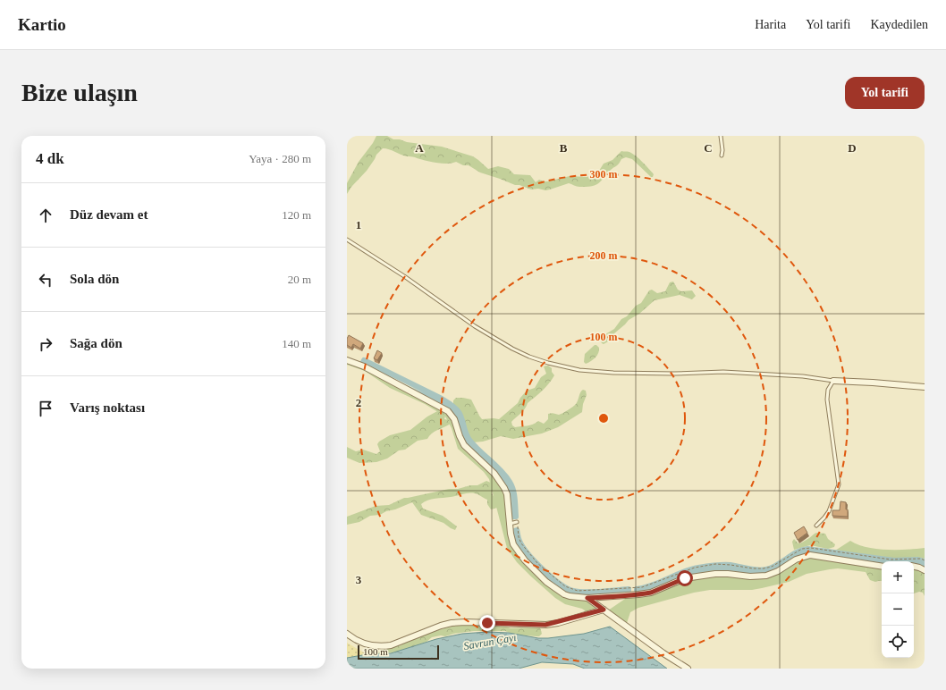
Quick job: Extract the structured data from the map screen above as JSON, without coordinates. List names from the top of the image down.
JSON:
{
  "water": ["Savrun Çayı"],
  "scale_bar": "100 m",
  "page": {
    "header": "Kartio",
    "nav": ["Harita", "Yol tarifi", "Kaydedilen"],
    "buttons": "Yol tarifi",
    "title": "Bize ulaşın",
    "heading": ["4 dk", "Yaya · 280 m"],
    "list": [
      ["Düz devam et", "120 m"],
      ["Sola dön", "20 m"],
      ["Sağa dön", "140 m"],
      "Varış noktası"
    ],
    "map_buttons": ["+", "−"],
    "scale": "100 m"
  },
  "grid": {
    "columns": [
      "A",
      "B",
      "C",
      "D"
    ],
    "rows": ["1", "2", "3"]
  },
  "rings": ["300 m", "200 m", "100 m"]
}
